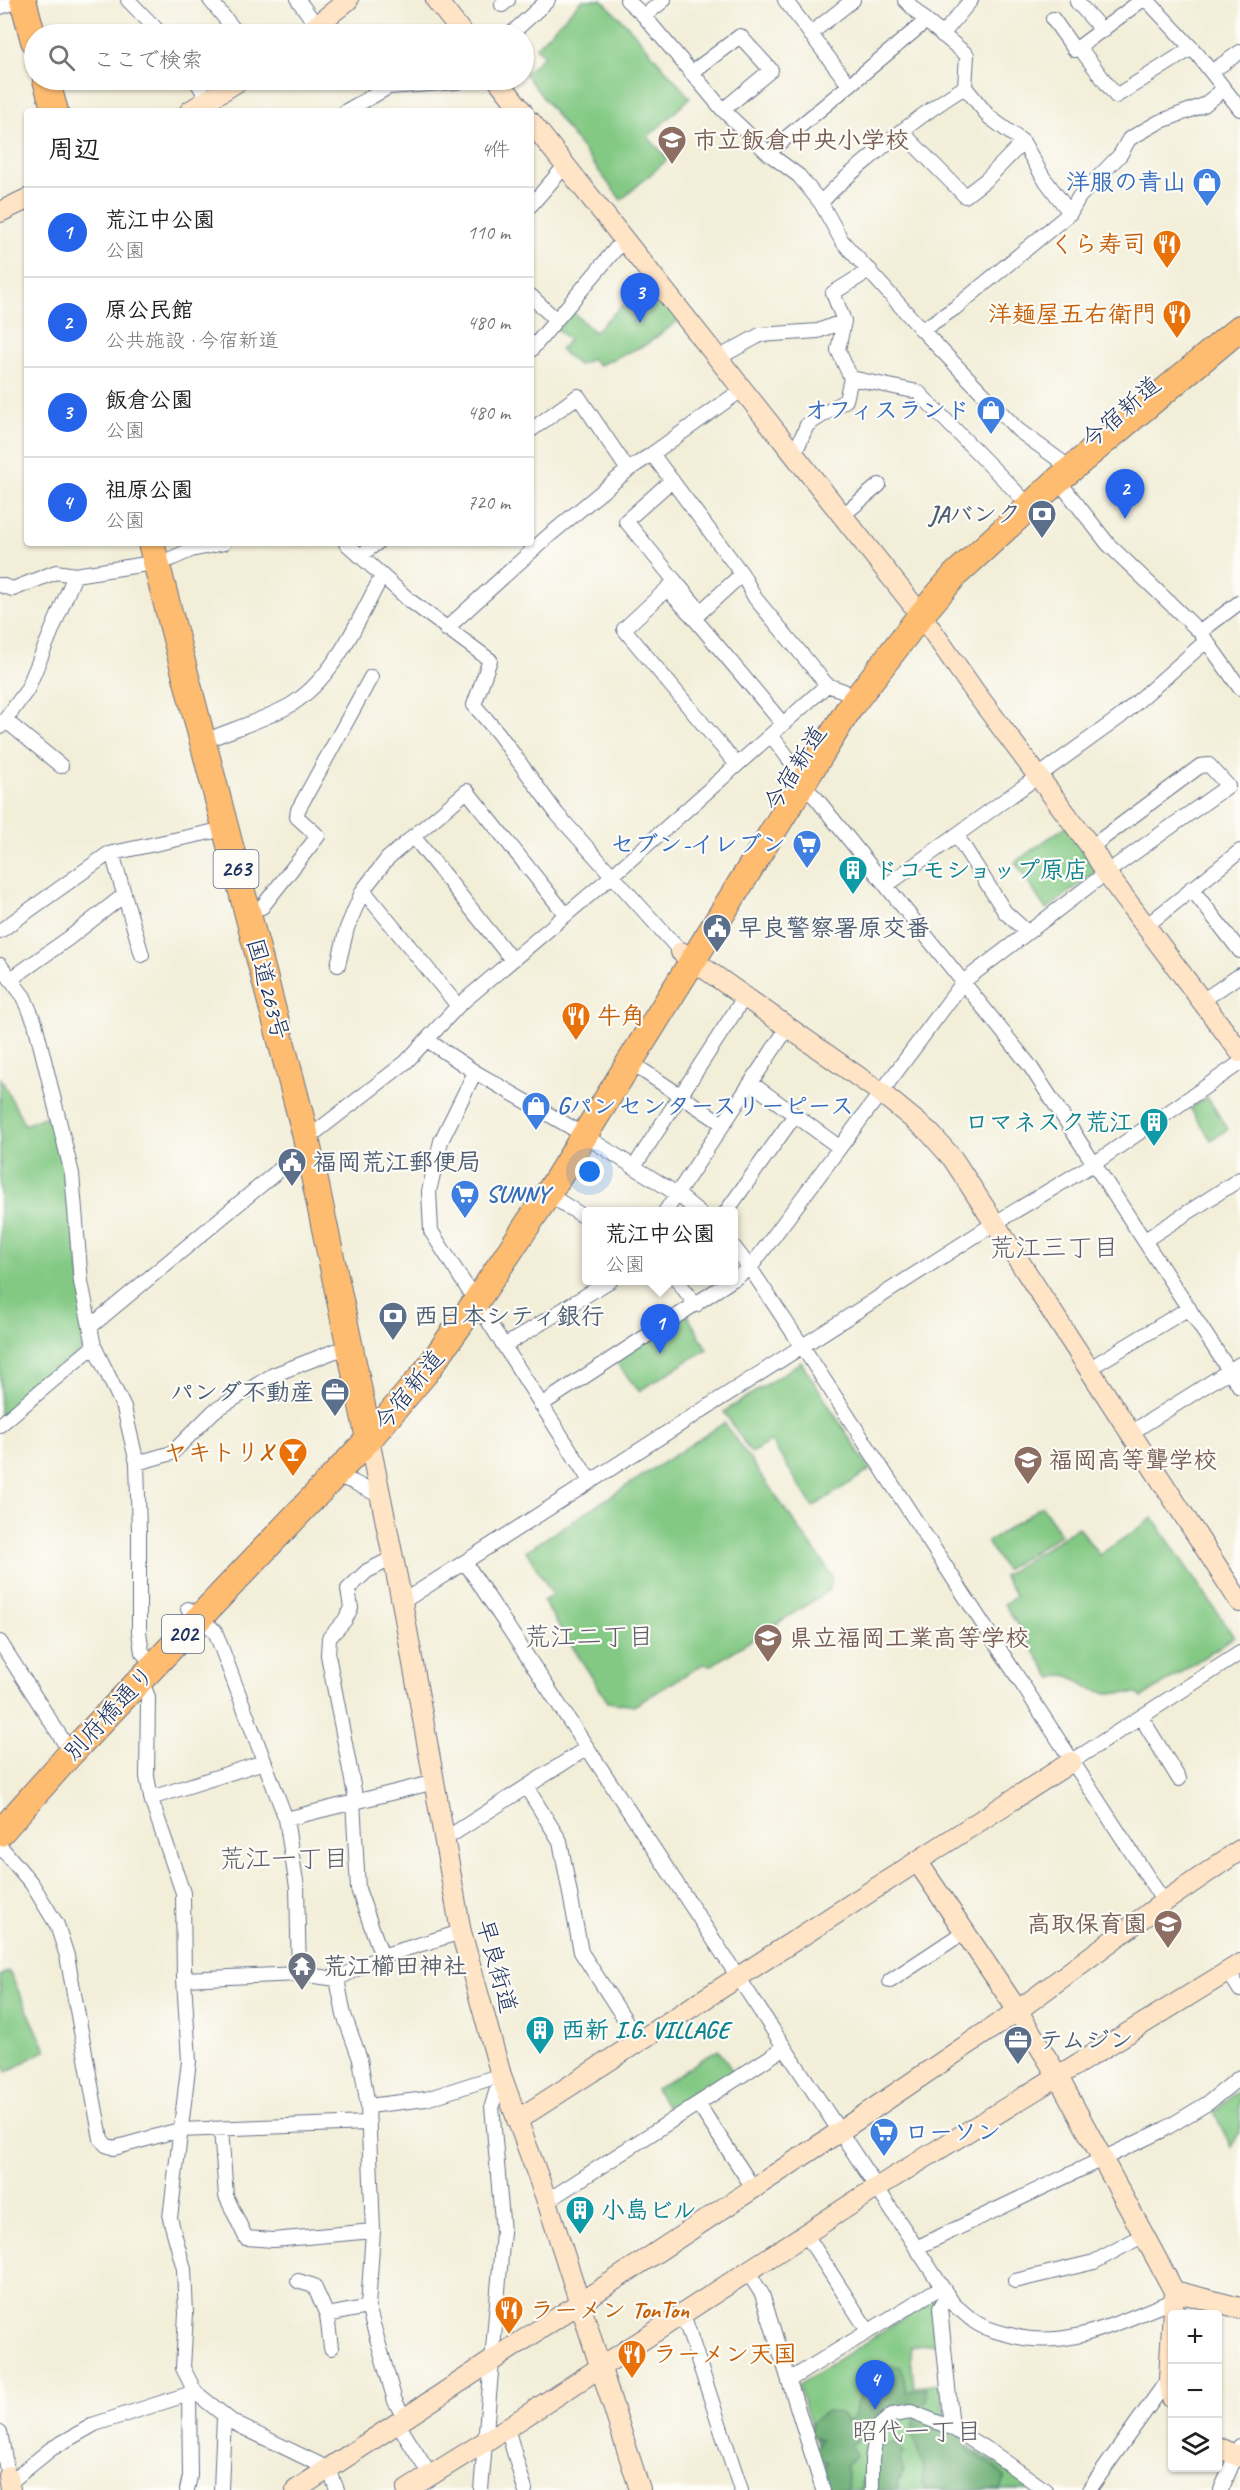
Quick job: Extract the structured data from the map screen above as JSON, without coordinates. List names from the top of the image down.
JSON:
{
  "streets": {
    "highway": [
      "今宿新道",
      "263",
      "国道263号",
      "202",
      "別府橋通り"
    ],
    "street": ["早良街道"]
  },
  "crossings": [
    ["今宿新道", "国道263号"],
    ["今宿新道", "別府橋通り"],
    ["今宿新道", "早良街道"],
    ["国道263号", "別府橋通り"],
    ["国道263号", "早良街道"],
    ["別府橋通り", "早良街道"]
  ],
  "districts": [
    "荒江三丁目",
    "荒江二丁目",
    "荒江一丁目",
    "昭代一丁目"
  ],
  "places": {
    "school or university": [
      "市立飯倉中央小学校",
      "福岡高等聾学校",
      "県立福岡工業高等学校",
      "高取保育園"
    ],
    "shop": ["洋服の青山", "オフィスランド", "Gパンセンタースリーピース"],
    "restaurant": [
      "くら寿司",
      "洋麺屋五右衛門",
      "牛角",
      "ラーメン TonTon",
      "ラーメン天国"
    ],
    "bank": ["JAバンク", "西日本シティ銀行"],
    "supermarket": ["セブン-イレブン", "SUNNY", "ローソン"],
    "building": [
      "ドコモショップ原店",
      "ロマネスク荒江",
      "西新 I.G. VILLAGE",
      "小島ビル"
    ],
    "public building": ["早良警察署原交番", "福岡荒江郵便局"],
    "office": ["パンダ不動産", "テムジン"],
    "bar": ["ヤキトリX"],
    "temple": ["荒江櫛田神社"]
  },
  "page": {
    "search": "ここで検索",
    "heading": ["周辺", "4件"],
    "list": [
      {
        "mark": "1",
        "name": "荒江中公園",
        "note": "公園",
        "value": "110 m"
      },
      {
        "mark": "2",
        "name": "原公民館",
        "note": "公共施設 · 今宿新道",
        "value": "480 m"
      },
      {
        "mark": "3",
        "name": "飯倉公園",
        "note": "公園",
        "value": "480 m"
      },
      {
        "mark": "4",
        "name": "祖原公園",
        "note": "公園",
        "value": "720 m"
      }
    ],
    "pins": [
      "3",
      "2",
      "1",
      "4"
    ],
    "popup": ["荒江中公園", "公園"],
    "map_buttons": ["+", "−"]
  }
}
